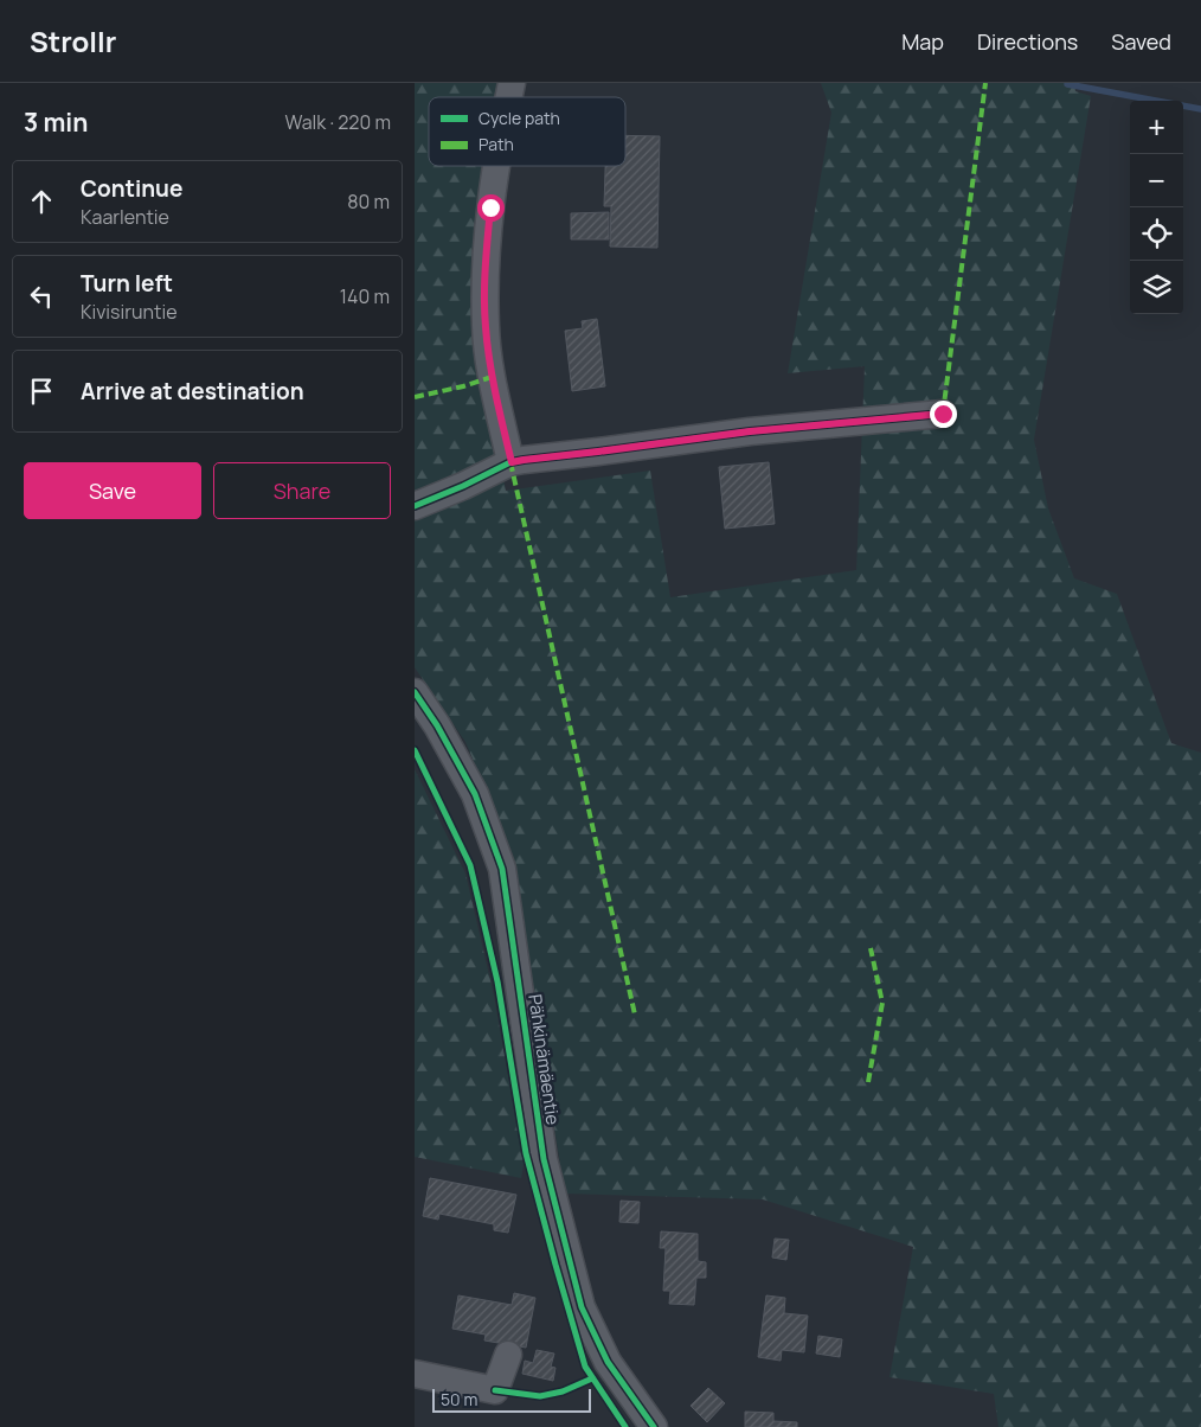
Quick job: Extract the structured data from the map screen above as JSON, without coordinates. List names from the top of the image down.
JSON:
{
  "streets": {
    "street": ["Pähkinämäentie"]
  },
  "legend": ["Cycle path", "Path"],
  "scale_bar": "50 m",
  "page": {
    "header": "Strollr",
    "nav": ["Map", "Directions", "Saved"],
    "heading": ["3 min", "Walk · 220 m"],
    "map_buttons": ["+", "−"],
    "list": [
      ["Continue", "Kaarlentie", "80 m"],
      ["Turn left", "Kivisiruntie", "140 m"],
      "Arrive at destination"
    ],
    "buttons": ["Save", "Share"],
    "scale": "50 m"
  }
}
